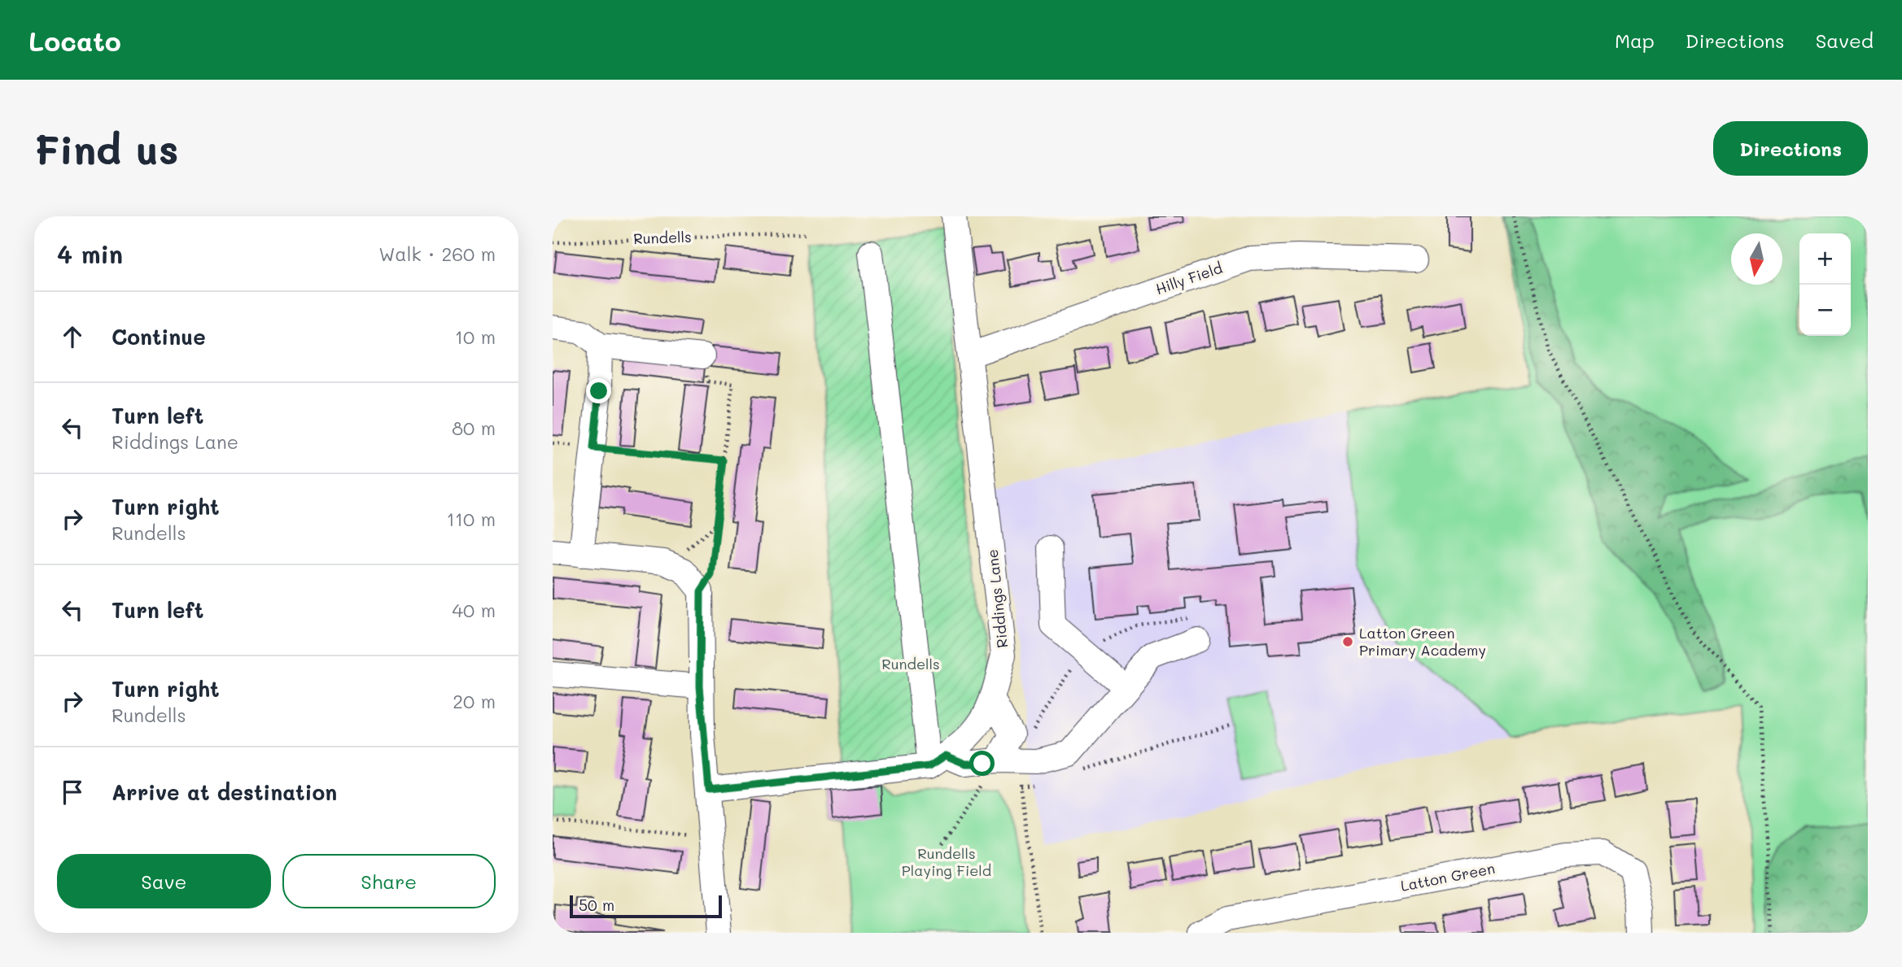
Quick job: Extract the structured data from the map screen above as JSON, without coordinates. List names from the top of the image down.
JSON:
{
  "streets": {
    "street": ["Hilly Field", "Riddings Lane", "Latton Green"],
    "path": ["Rundells"]
  },
  "crossings": [
    ["Hilly Field", "Riddings Lane"]
  ],
  "parks": ["Rundells", "Rundells Playing Field"],
  "places": ["Latton Green Primary Academy"],
  "scale_bar": "50 m",
  "north": "bottom",
  "page": {
    "header": "Locato",
    "nav": ["Map", "Directions", "Saved"],
    "buttons": [
      "Directions",
      ["Save", "Share"]
    ],
    "title": "Find us",
    "heading": ["4 min", "Walk · 260 m"],
    "map_buttons": ["+", "−"],
    "list": [
      ["Continue", "10 m"],
      ["Turn left", "Riddings Lane", "80 m"],
      ["Turn right", "Rundells", "110 m"],
      ["Turn left", "40 m"],
      ["Turn right", "Rundells", "20 m"],
      "Arrive at destination"
    ],
    "scale": "50 m"
  }
}
